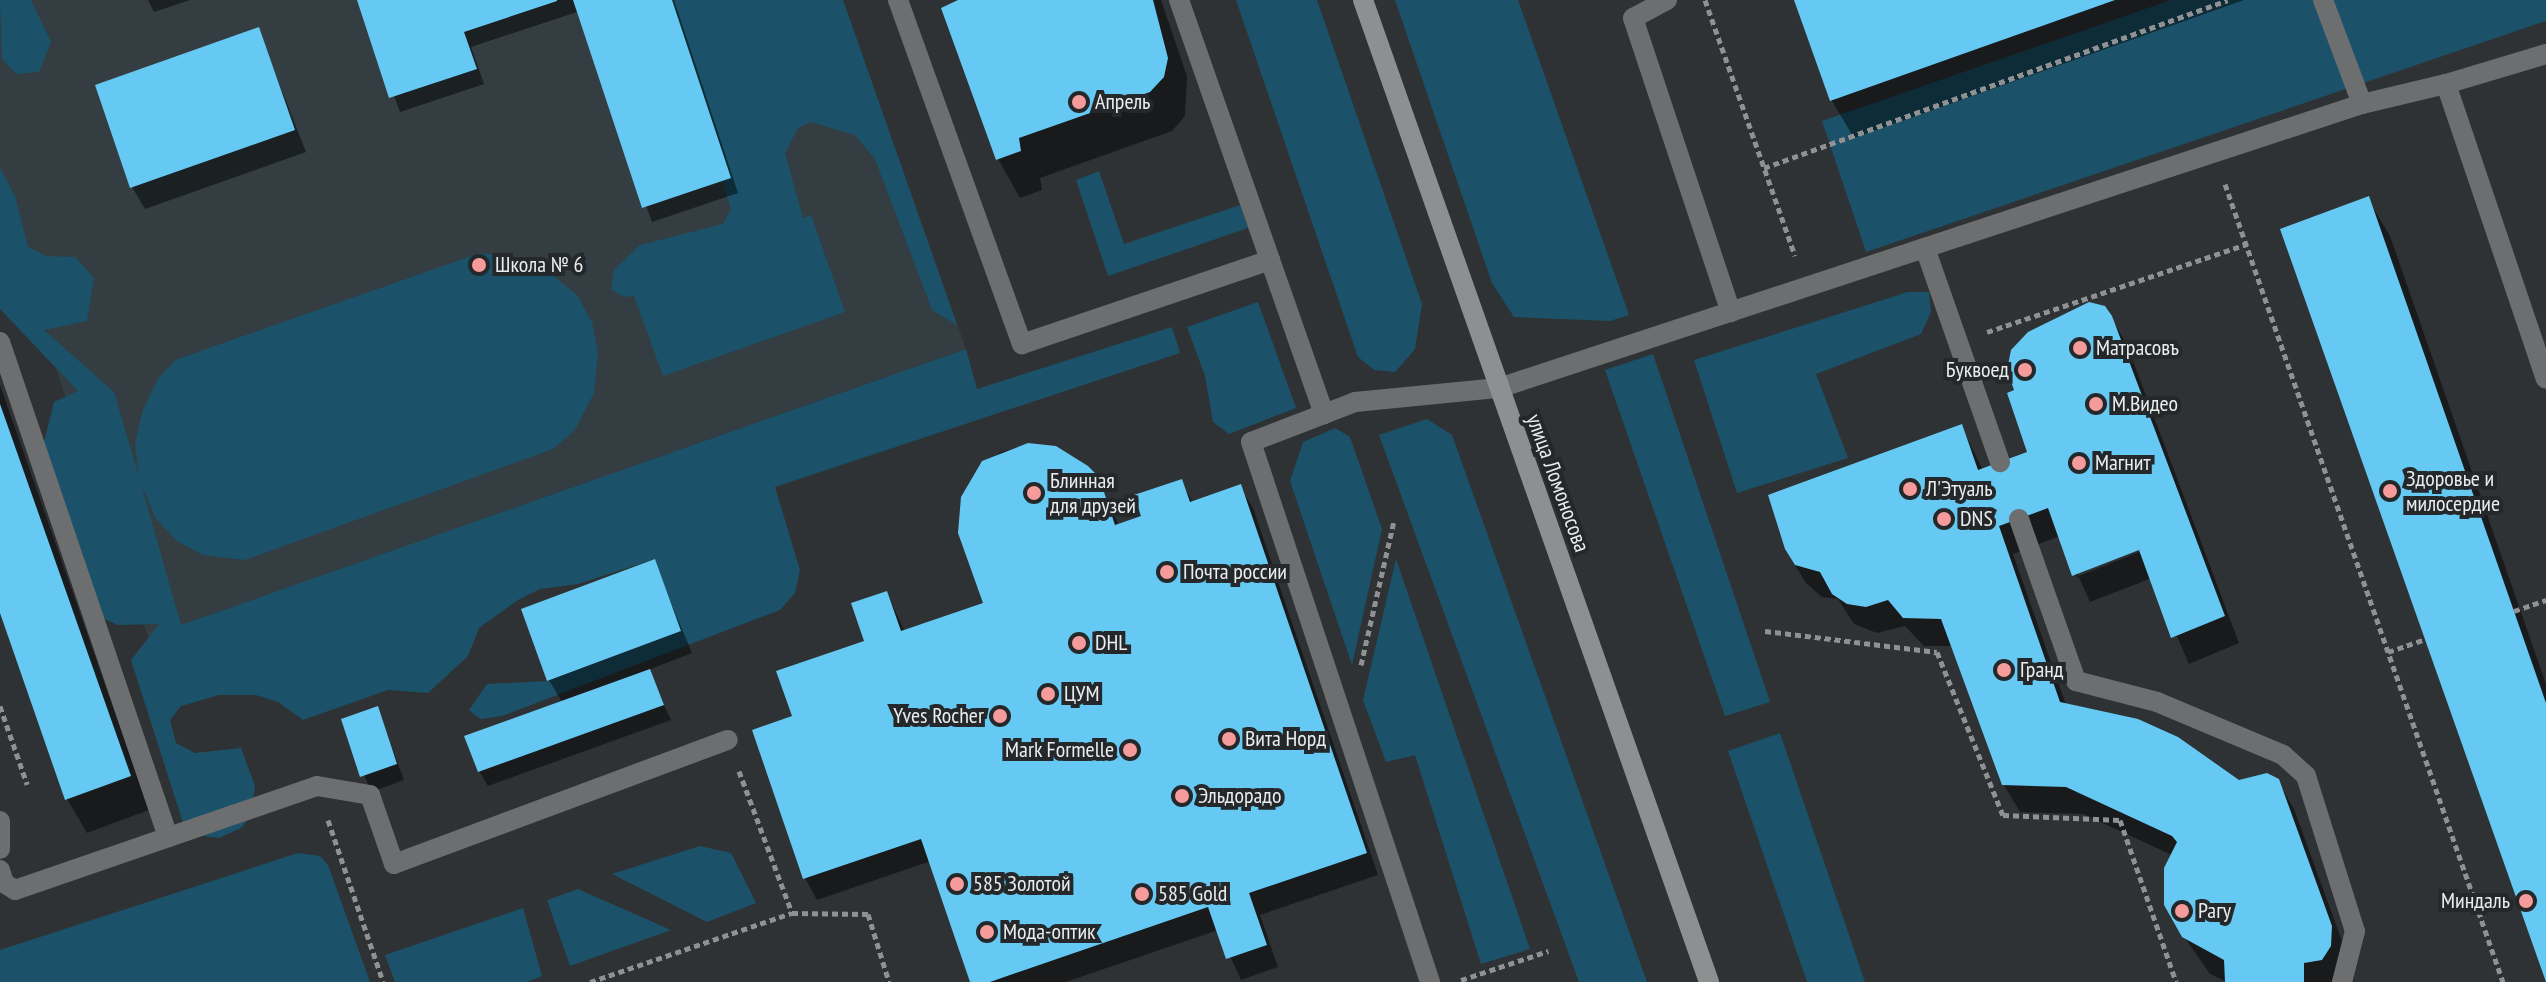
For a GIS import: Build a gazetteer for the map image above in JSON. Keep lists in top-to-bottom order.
{
  "streets": {
    "main road": ["улица Ломоносова"]
  },
  "places": [
    "Апрель",
    "Школа № 6",
    "Матрасовъ",
    "Буквоед",
    "М.Видео",
    "Магнит",
    "Л'Этуаль",
    "Здоровье и милосердие",
    "Блинная для друзей",
    "DNS",
    "Почта россии",
    "DHL",
    "Гранд",
    "ЦУМ",
    "Yves Rocher",
    "Вита Норд",
    "Mark Formelle",
    "Эльдорадо",
    "585 Золотой",
    "585 Gold",
    "Миндаль",
    "Рагу",
    "Мода-оптик"
  ]
}
